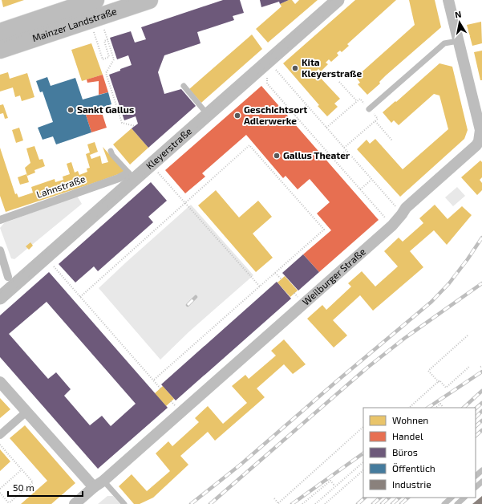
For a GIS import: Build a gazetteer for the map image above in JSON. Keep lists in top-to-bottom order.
{
  "streets": {
    "main road": ["Mainzer Landstraße"],
    "street": ["Kleyerstraße", "Lahnstraße", "Weilburger Straße"]
  },
  "crossings": [
    ["Kleyerstraße", "Lahnstraße"]
  ],
  "places": [
    "Kita Kleyerstraße",
    "Sankt Gallus",
    "Geschichtsort Adlerwerke",
    "Gallus Theater"
  ],
  "legend": [
    "Wohnen",
    "Handel",
    "Büros",
    "Öffentlich",
    "Industrie"
  ],
  "scale_bar": "50 m",
  "north": "top"
}
